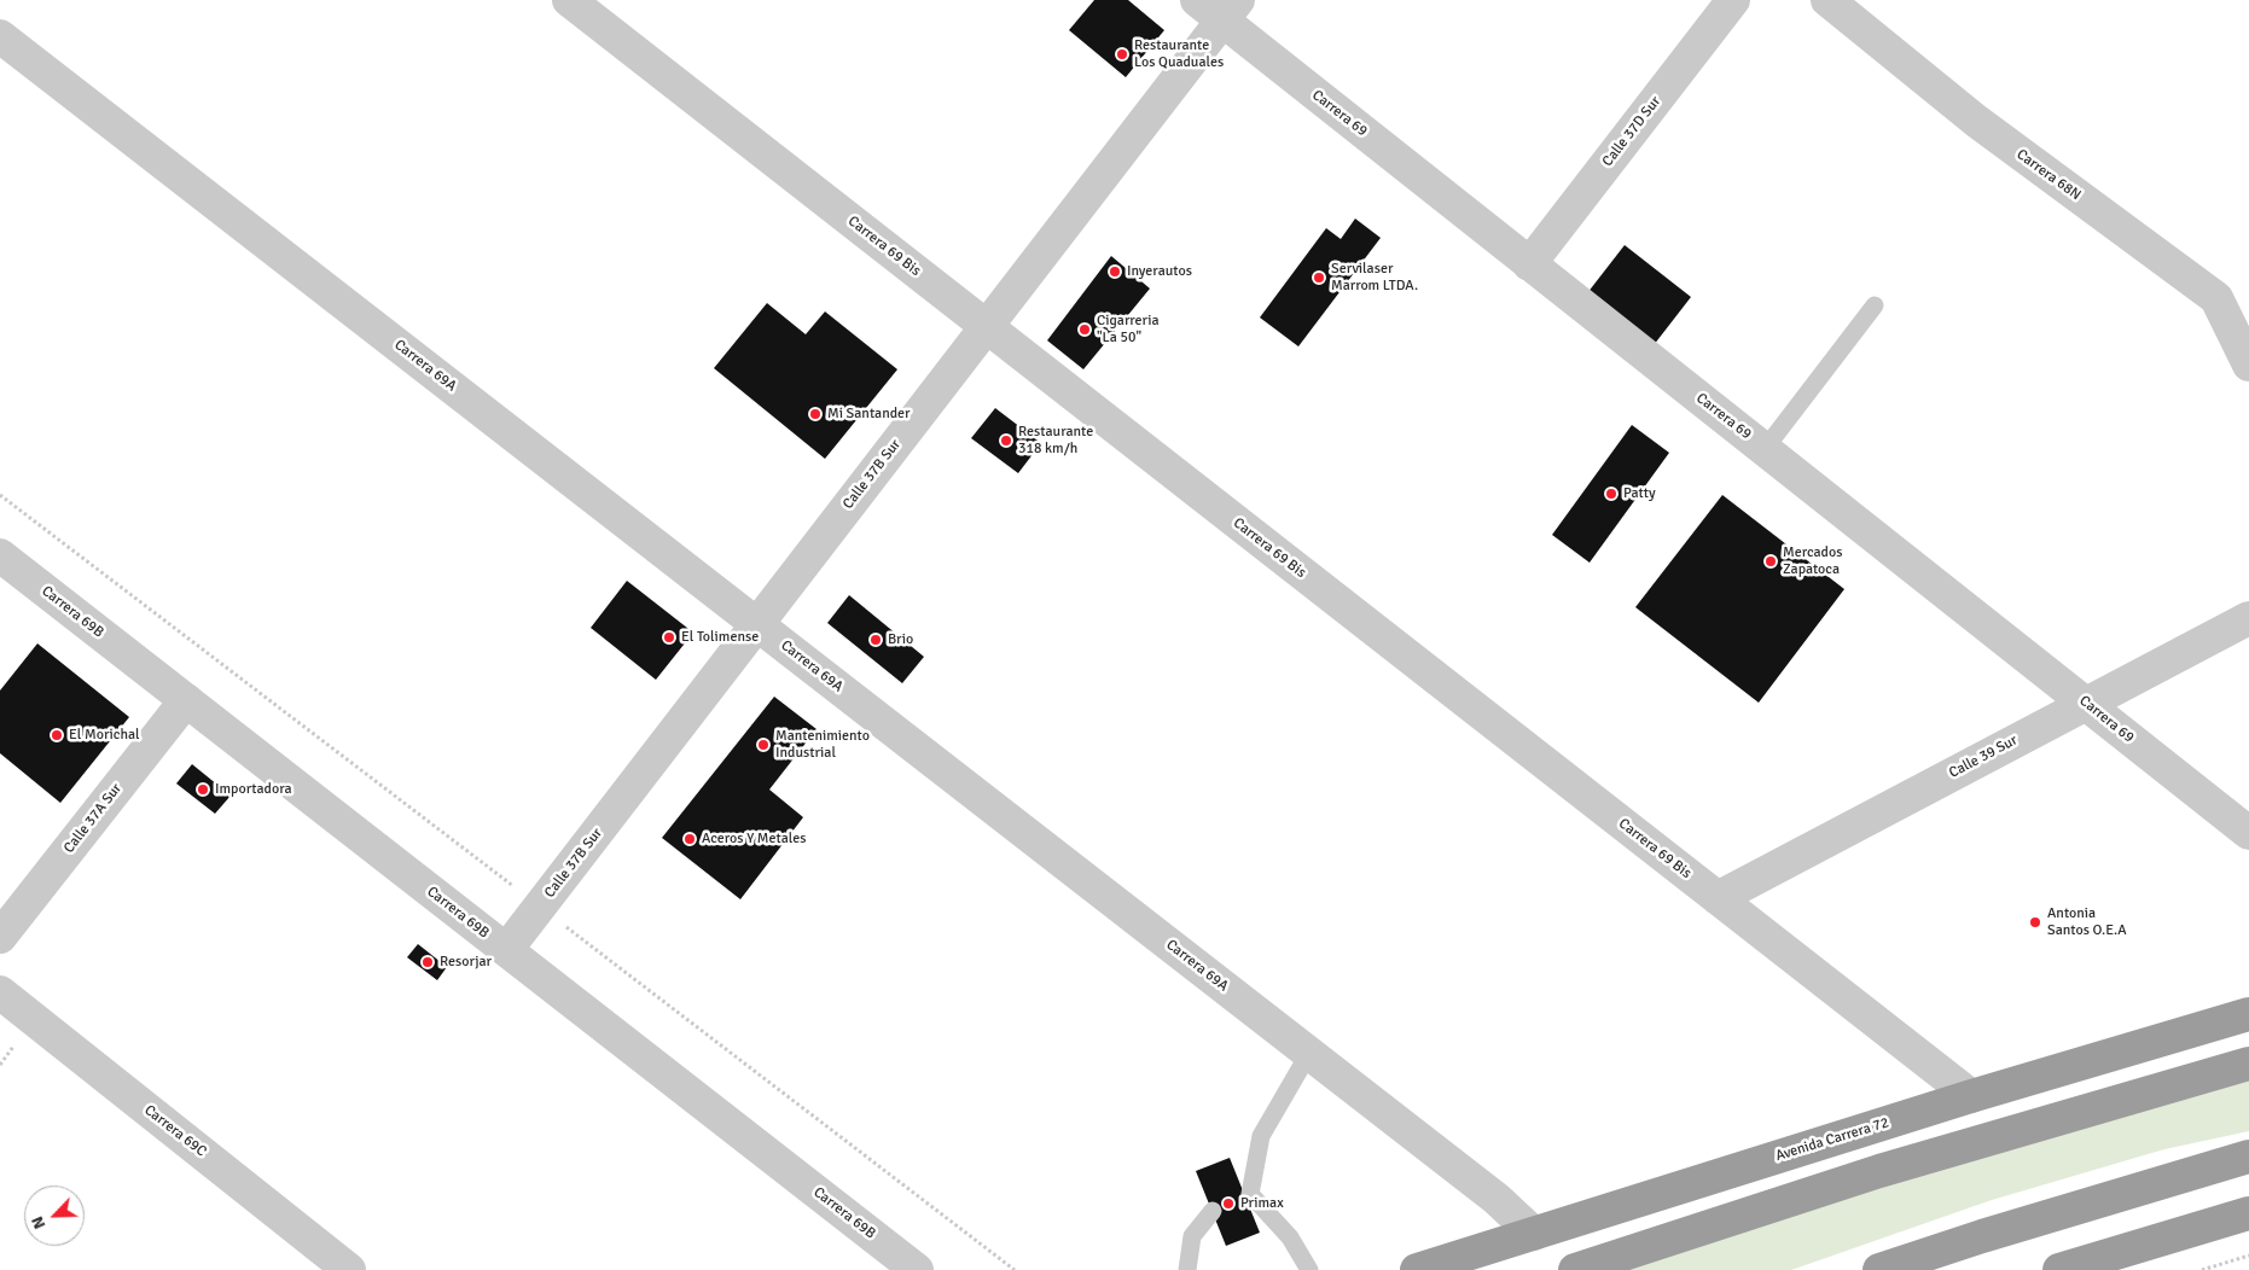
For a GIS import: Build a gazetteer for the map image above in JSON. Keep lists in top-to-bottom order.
{
  "streets": {
    "highway": ["Avenida Carrera 72"],
    "street": [
      "Carrera 69",
      "Calle 37D Sur",
      "Carrera 68N",
      "Carrera 69 Bis",
      "Carrera 69A",
      "Calle 37B Sur",
      "Carrera 69B",
      "Calle 39 Sur",
      "Calle 37A Sur",
      "Carrera 69C"
    ]
  },
  "crossings": [
    ["Carrera 69", "Calle 37D Sur"],
    ["Carrera 69", "Calle 37B Sur"],
    ["Carrera 69", "Calle 39 Sur"],
    ["Carrera 69 Bis", "Calle 37B Sur"],
    ["Carrera 69 Bis", "Calle 39 Sur"],
    ["Carrera 69 Bis", "Avenida Carrera 72"],
    ["Carrera 69A", "Calle 37B Sur"],
    ["Carrera 69A", "Avenida Carrera 72"],
    ["Calle 37B Sur", "Carrera 69B"],
    ["Carrera 69B", "Calle 37A Sur"]
  ],
  "places": [
    "Restaurante Los Quaduales",
    "Inyerautos",
    "Servilaser Marrom LTDA.",
    "Cigarreria \"La 50\"",
    "Mi Santander",
    "Restaurante 318 km/h",
    "Patty",
    "Mercados Zapatoca",
    "El Tolimense",
    "Brio",
    "El Morichal",
    "Mantenimiento Industrial",
    "Importadora",
    "Aceros Y Metales",
    "Antonia Santos O.E.A",
    "Resorjar",
    "Primax"
  ],
  "north": "bottom left"
}
